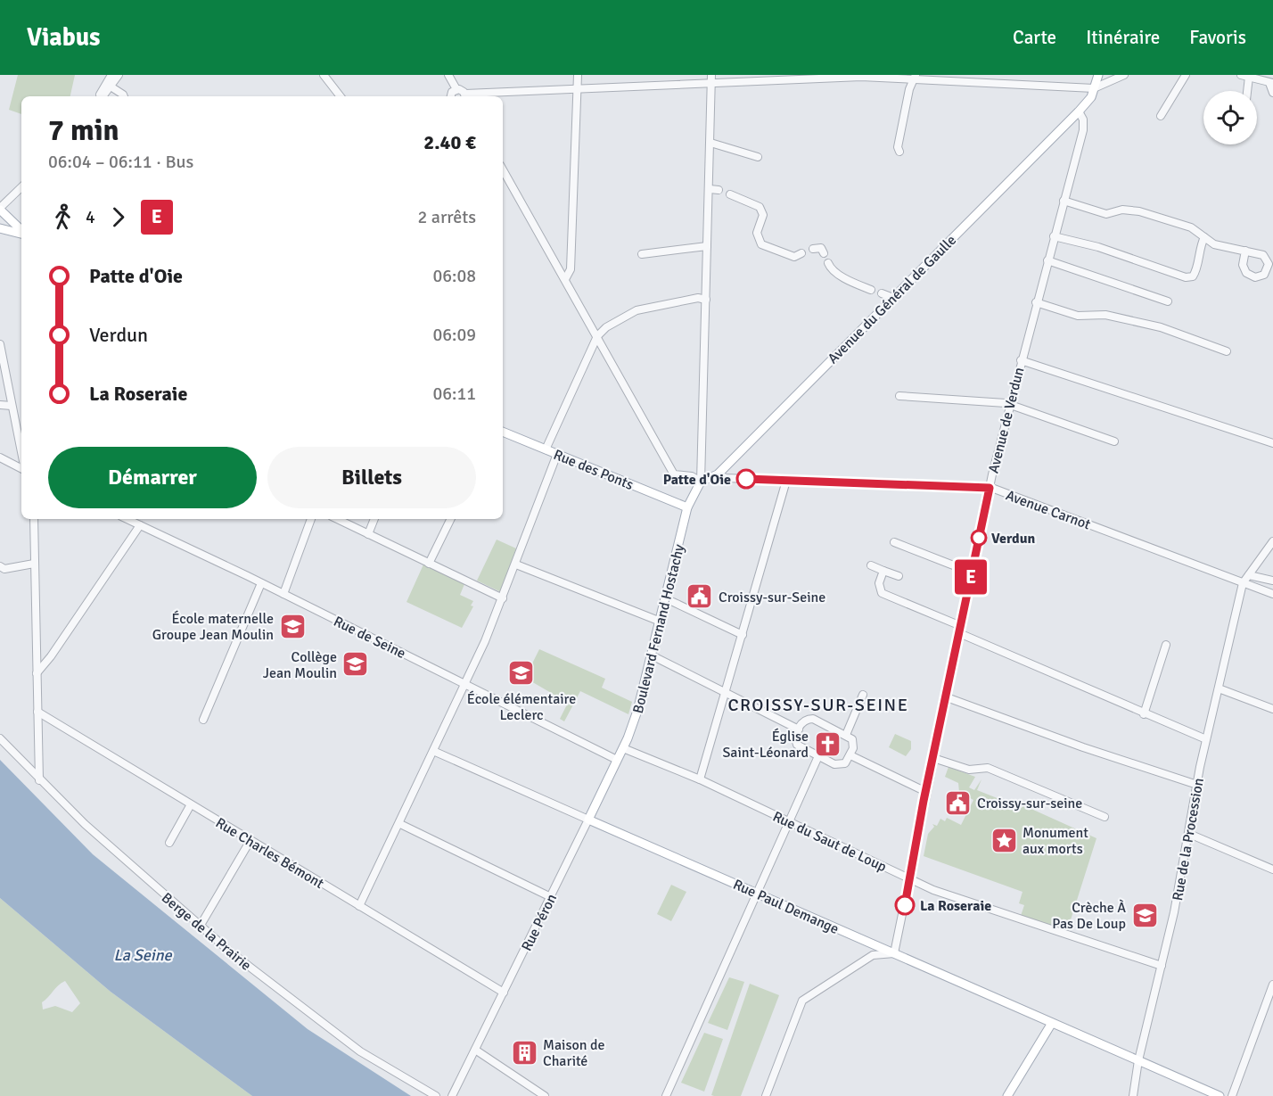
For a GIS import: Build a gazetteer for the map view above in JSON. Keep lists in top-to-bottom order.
{
  "streets": {
    "main road": [
      "Avenue du Général de Gaulle",
      "Rue des Ponts",
      "Boulevard Fernand Hostachy",
      "Rue Paul Demange",
      "Rue Péron"
    ],
    "street": [
      "Avenue de Verdun",
      "Avenue Carnot",
      "Rue de Seine",
      "Rue de la Procession",
      "Rue du Saut de Loup",
      "Rue Charles Bémont",
      "Berge de la Prairie"
    ]
  },
  "crossings": [
    ["Avenue du Général de Gaulle", "Avenue de Verdun"],
    ["Avenue du Général de Gaulle", "Avenue Carnot"],
    ["Avenue du Général de Gaulle", "Boulevard Fernand Hostachy"],
    ["Avenue de Verdun", "Avenue Carnot"],
    ["Avenue de Verdun", "Rue du Saut de Loup"],
    ["Avenue de Verdun", "Rue Paul Demange"],
    ["Rue des Ponts", "Boulevard Fernand Hostachy"],
    ["Avenue Carnot", "Rue de la Procession"],
    ["Boulevard Fernand Hostachy", "Rue du Saut de Loup"],
    ["Boulevard Fernand Hostachy", "Rue Péron"],
    ["Rue de Seine", "Rue Péron"],
    ["Rue de la Procession", "Rue du Saut de Loup"],
    ["Rue de la Procession", "Rue Paul Demange"],
    ["Rue du Saut de Loup", "Rue Péron"],
    ["Rue Charles Bémont", "Rue Péron"],
    ["Rue Paul Demange", "Rue Péron"]
  ],
  "districts": ["CROISSY-SUR-SEINE"],
  "water": ["La Seine"],
  "places": {
    "other": ["Patte d'Oie", "Verdun", "La Roseraie"],
    "public building": ["Croissy-sur-Seine", "Croissy-sur-seine"],
    "school or university": [
      "École maternelle Groupe Jean Moulin",
      "Collège Jean Moulin",
      "École élémentaire Leclerc",
      "Crèche À Pas De Loup"
    ],
    "church": ["Église Saint-Léonard"],
    "place": ["Monument aux morts"],
    "building": ["Maison de Charité"]
  },
  "lines": ["bus line E"],
  "page": {
    "header": "Viabus",
    "nav": ["Carte", "Itinéraire", "Favoris"],
    "on_map": "E",
    "heading": ["7 min", "06:04 – 06:11 · Bus", "2.40 €"],
    "legs": ["4", "E", "2 arrêts"],
    "list": [
      {
        "name": "Patte d'Oie",
        "value": "06:08"
      },
      {
        "name": "Verdun",
        "value": "06:09"
      },
      {
        "name": "La Roseraie",
        "value": "06:11"
      }
    ],
    "buttons": ["Démarrer", "Billets"]
  }
}
